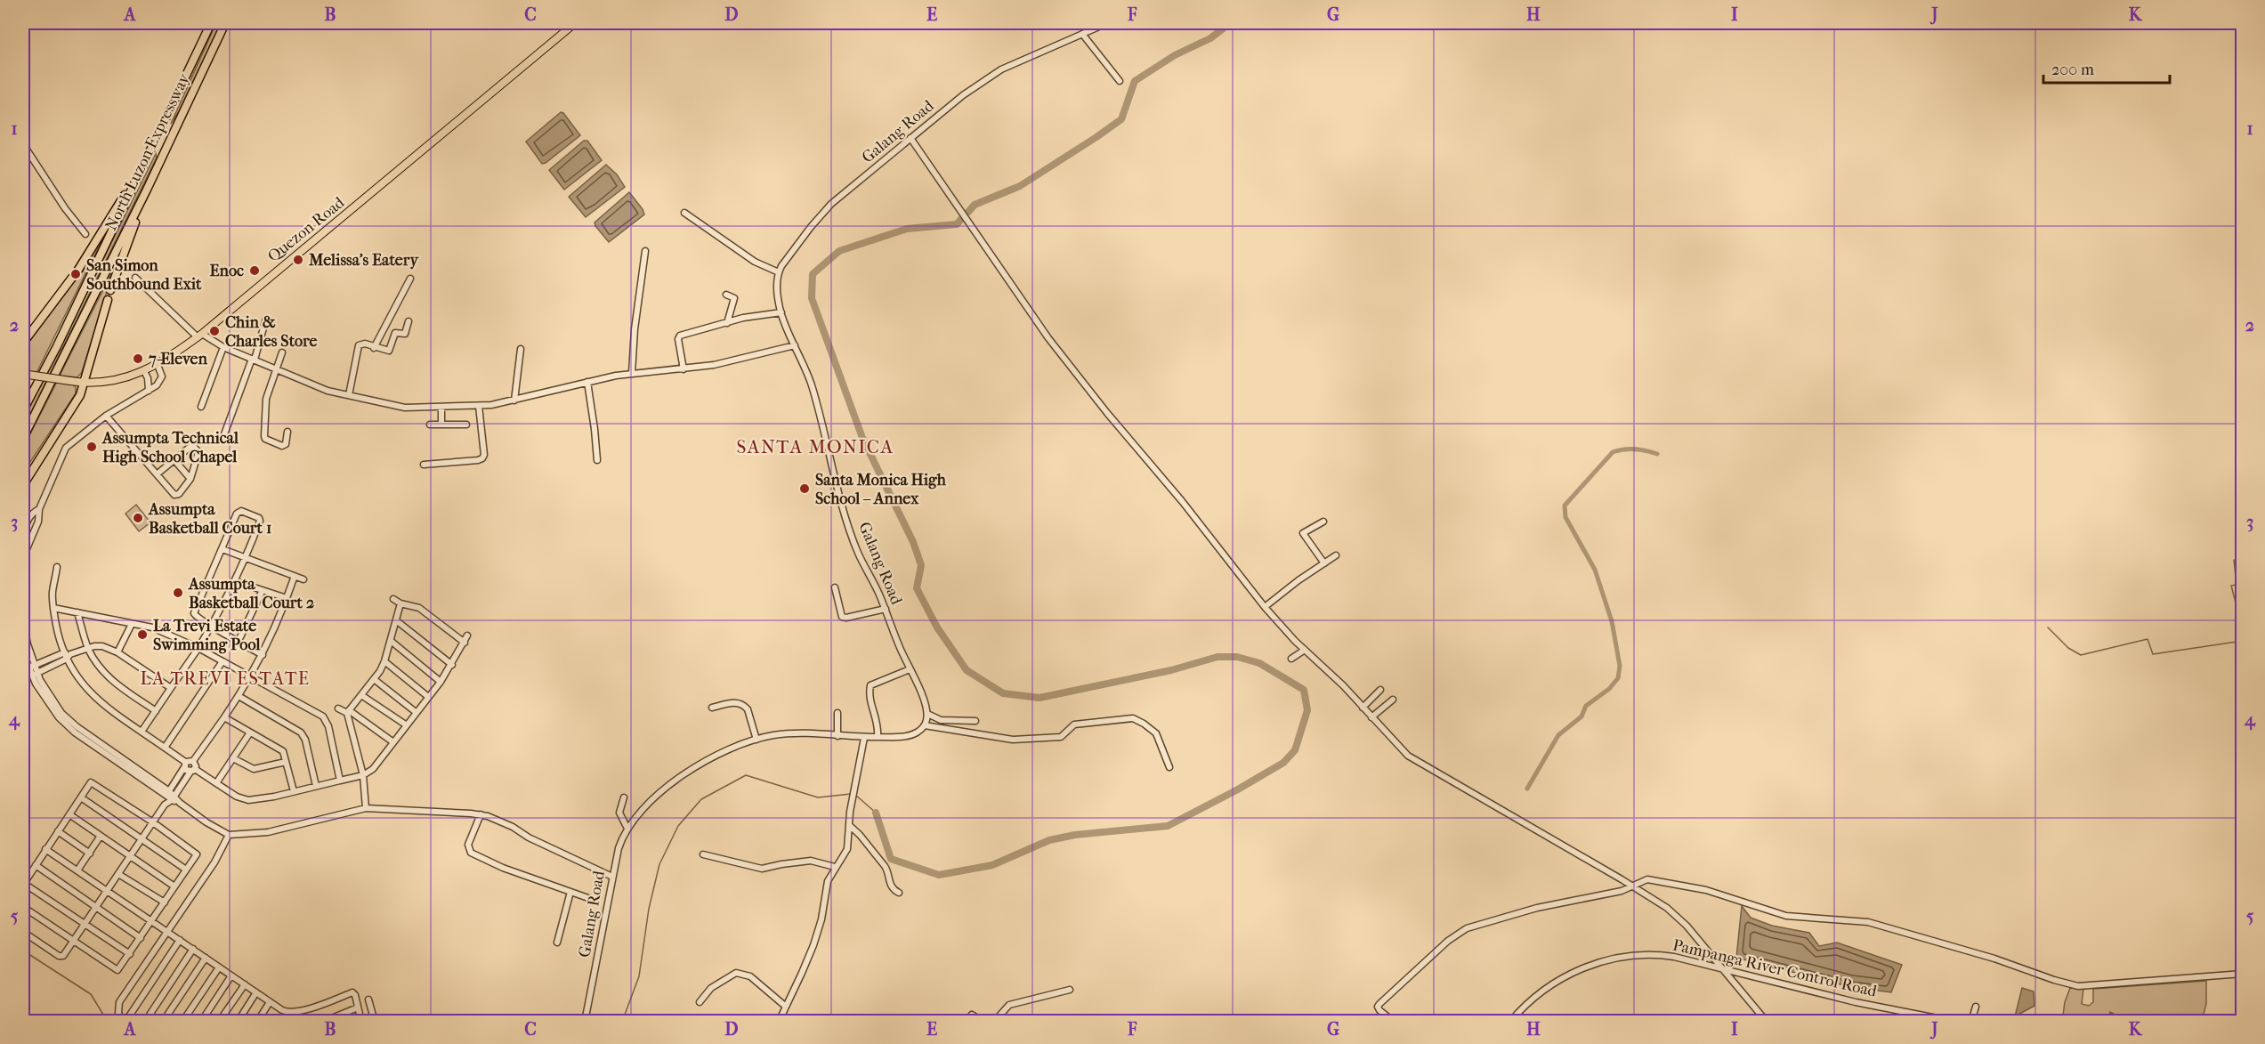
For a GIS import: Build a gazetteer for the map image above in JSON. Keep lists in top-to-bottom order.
{
  "streets": {
    "highway": ["North Luzon Expressway"],
    "main road": ["Quezon Road"],
    "street": ["Galang Road", "Pampanga River Control Road"]
  },
  "districts": ["SANTA MONICA", "LA TREVI ESTATE"],
  "places": [
    "Melissa's Eatery",
    "Enoc",
    "San Simon Southbound Exit",
    "Chin & Charles Store",
    "7-Eleven",
    "Assumpta Technical High School Chapel",
    "Santa Monica High School – Annex",
    "Assumpta Basketball Court 1",
    "Assumpta Basketball Court 2",
    "La Trevi Estate Swimming Pool"
  ],
  "scale_bar": "200 m",
  "grid": {
    "columns": [
      "A",
      "B",
      "C",
      "D",
      "E",
      "F",
      "G",
      "H",
      "I",
      "J",
      "K"
    ],
    "rows": [
      "1",
      "2",
      "3",
      "4",
      "5"
    ]
  }
}
